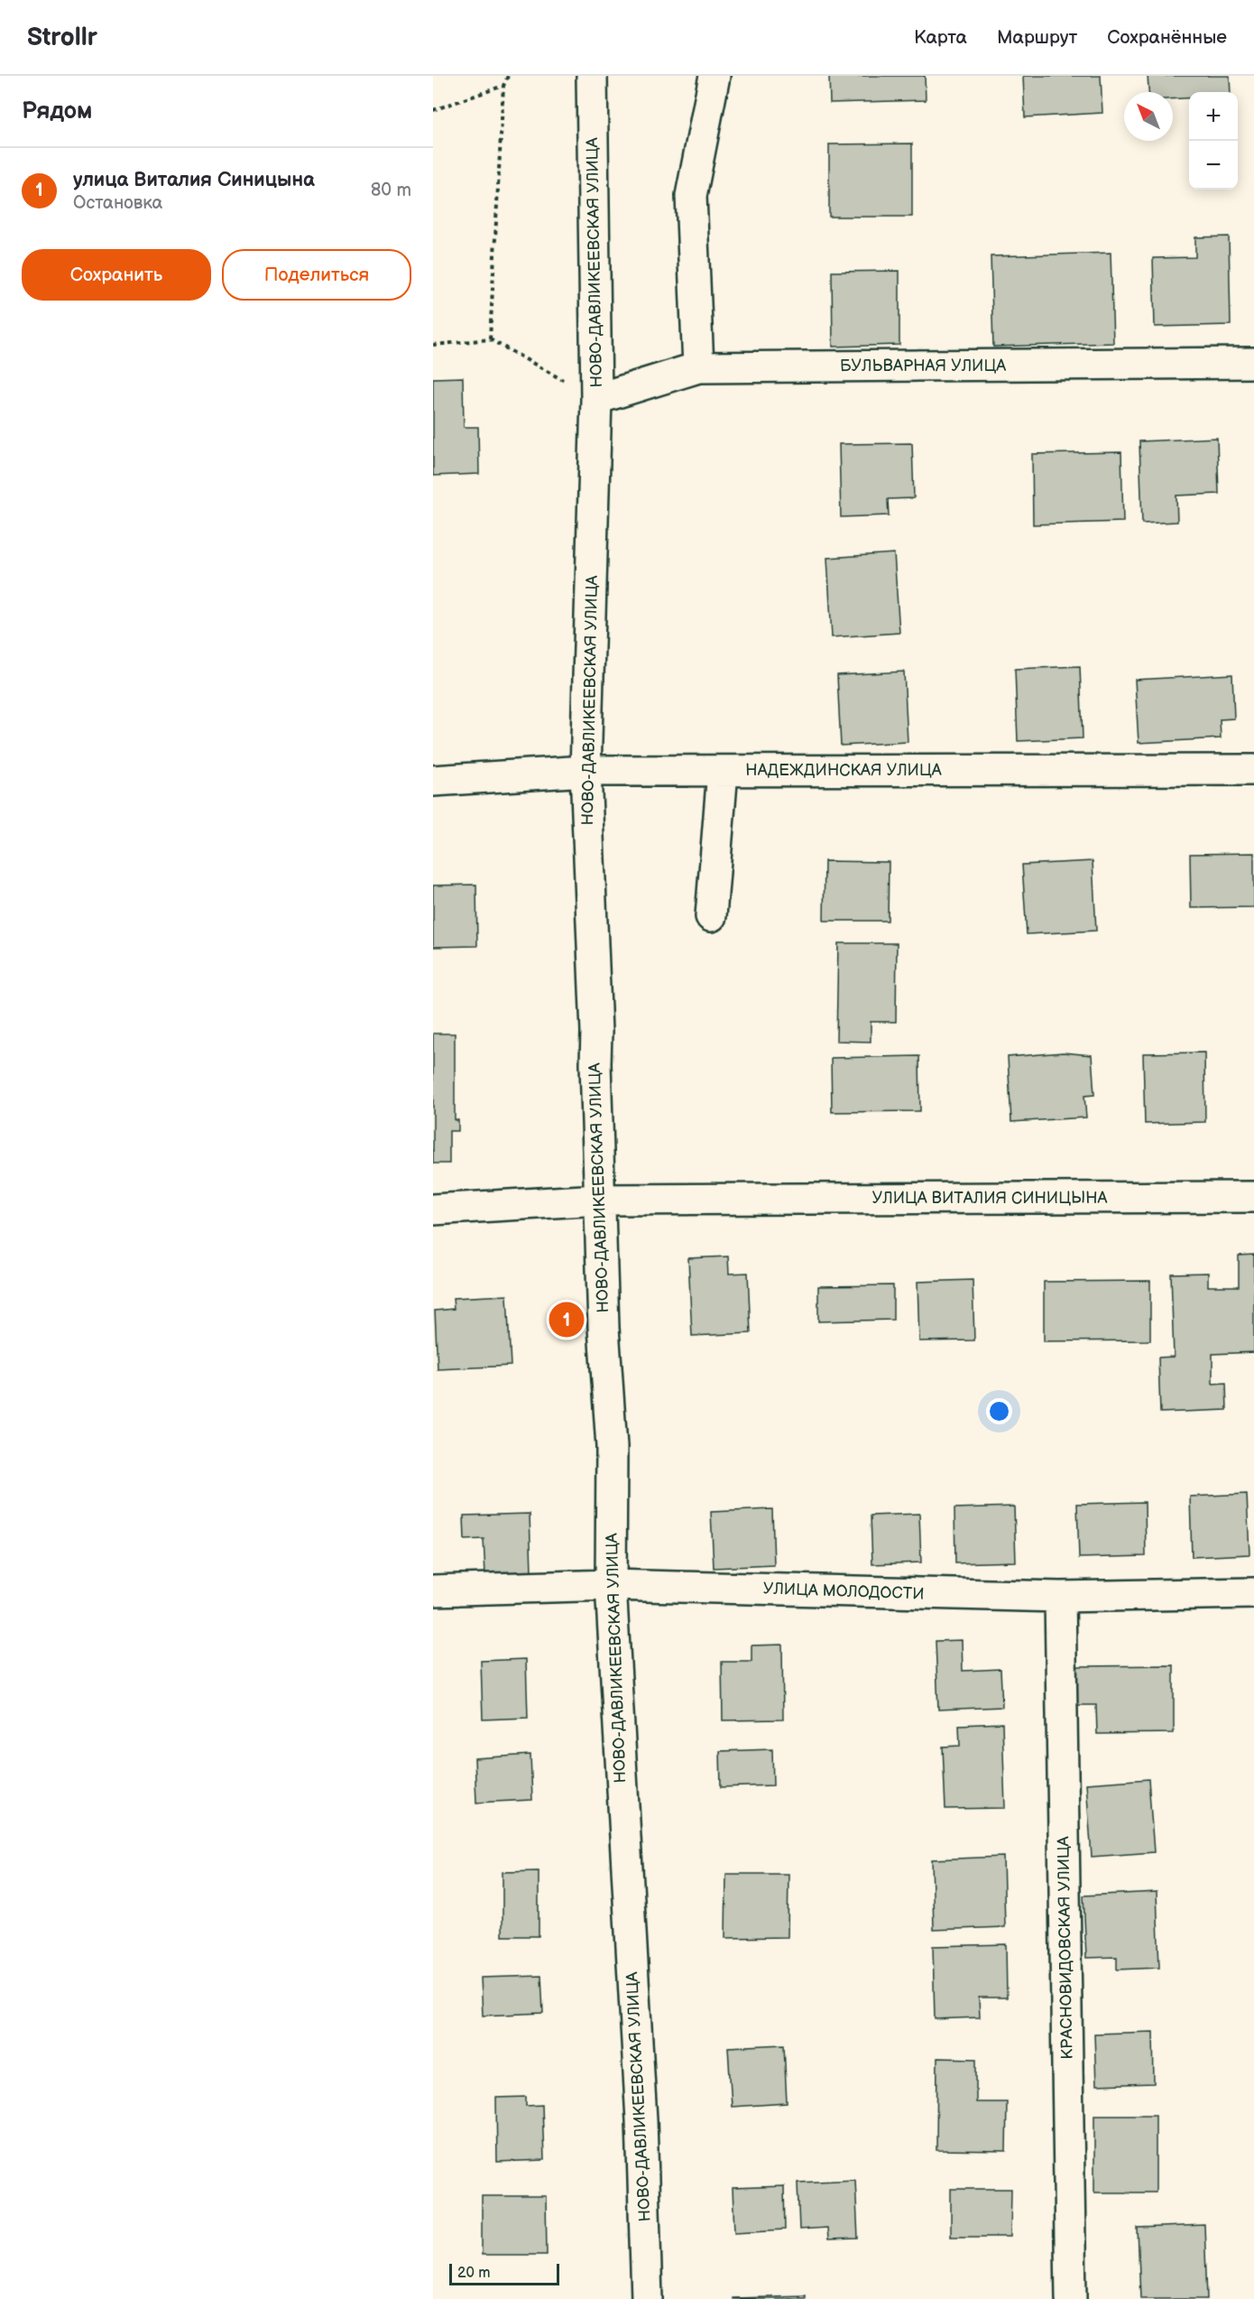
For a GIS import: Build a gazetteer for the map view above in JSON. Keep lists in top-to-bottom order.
{
  "streets": {
    "street": [
      "НОВО-ДАВЛИКЕЕВСКАЯ УЛИЦА",
      "БУЛЬВАРНАЯ УЛИЦА",
      "НАДЕЖДИНСКАЯ УЛИЦА",
      "УЛИЦА ВИТАЛИЯ СИНИЦЫНА",
      "УЛИЦА МОЛОДОСТИ",
      "КРАСНОВИДОВСКАЯ УЛИЦА"
    ]
  },
  "crossings": [
    ["НОВО-ДАВЛИКЕЕВСКАЯ УЛИЦА", "БУЛЬВАРНАЯ УЛИЦА"],
    ["НОВО-ДАВЛИКЕЕВСКАЯ УЛИЦА", "НАДЕЖДИНСКАЯ УЛИЦА"],
    ["НОВО-ДАВЛИКЕЕВСКАЯ УЛИЦА", "УЛИЦА ВИТАЛИЯ СИНИЦЫНА"],
    ["НОВО-ДАВЛИКЕЕВСКАЯ УЛИЦА", "УЛИЦА МОЛОДОСТИ"],
    ["УЛИЦА МОЛОДОСТИ", "КРАСНОВИДОВСКАЯ УЛИЦА"]
  ],
  "scale_bar": "20 m",
  "north": "top left",
  "page": {
    "header": "Strollr",
    "nav": ["Карта", "Маршрут", "Сохранённые"],
    "heading": "Рядом",
    "map_buttons": ["+", "−"],
    "list": [
      {
        "mark": "1",
        "name": "улица Виталия Синицына",
        "note": "Остановка",
        "value": "80 m"
      }
    ],
    "buttons": ["Сохранить", "Поделиться"],
    "pins": "1",
    "scale": "20 m"
  }
}
